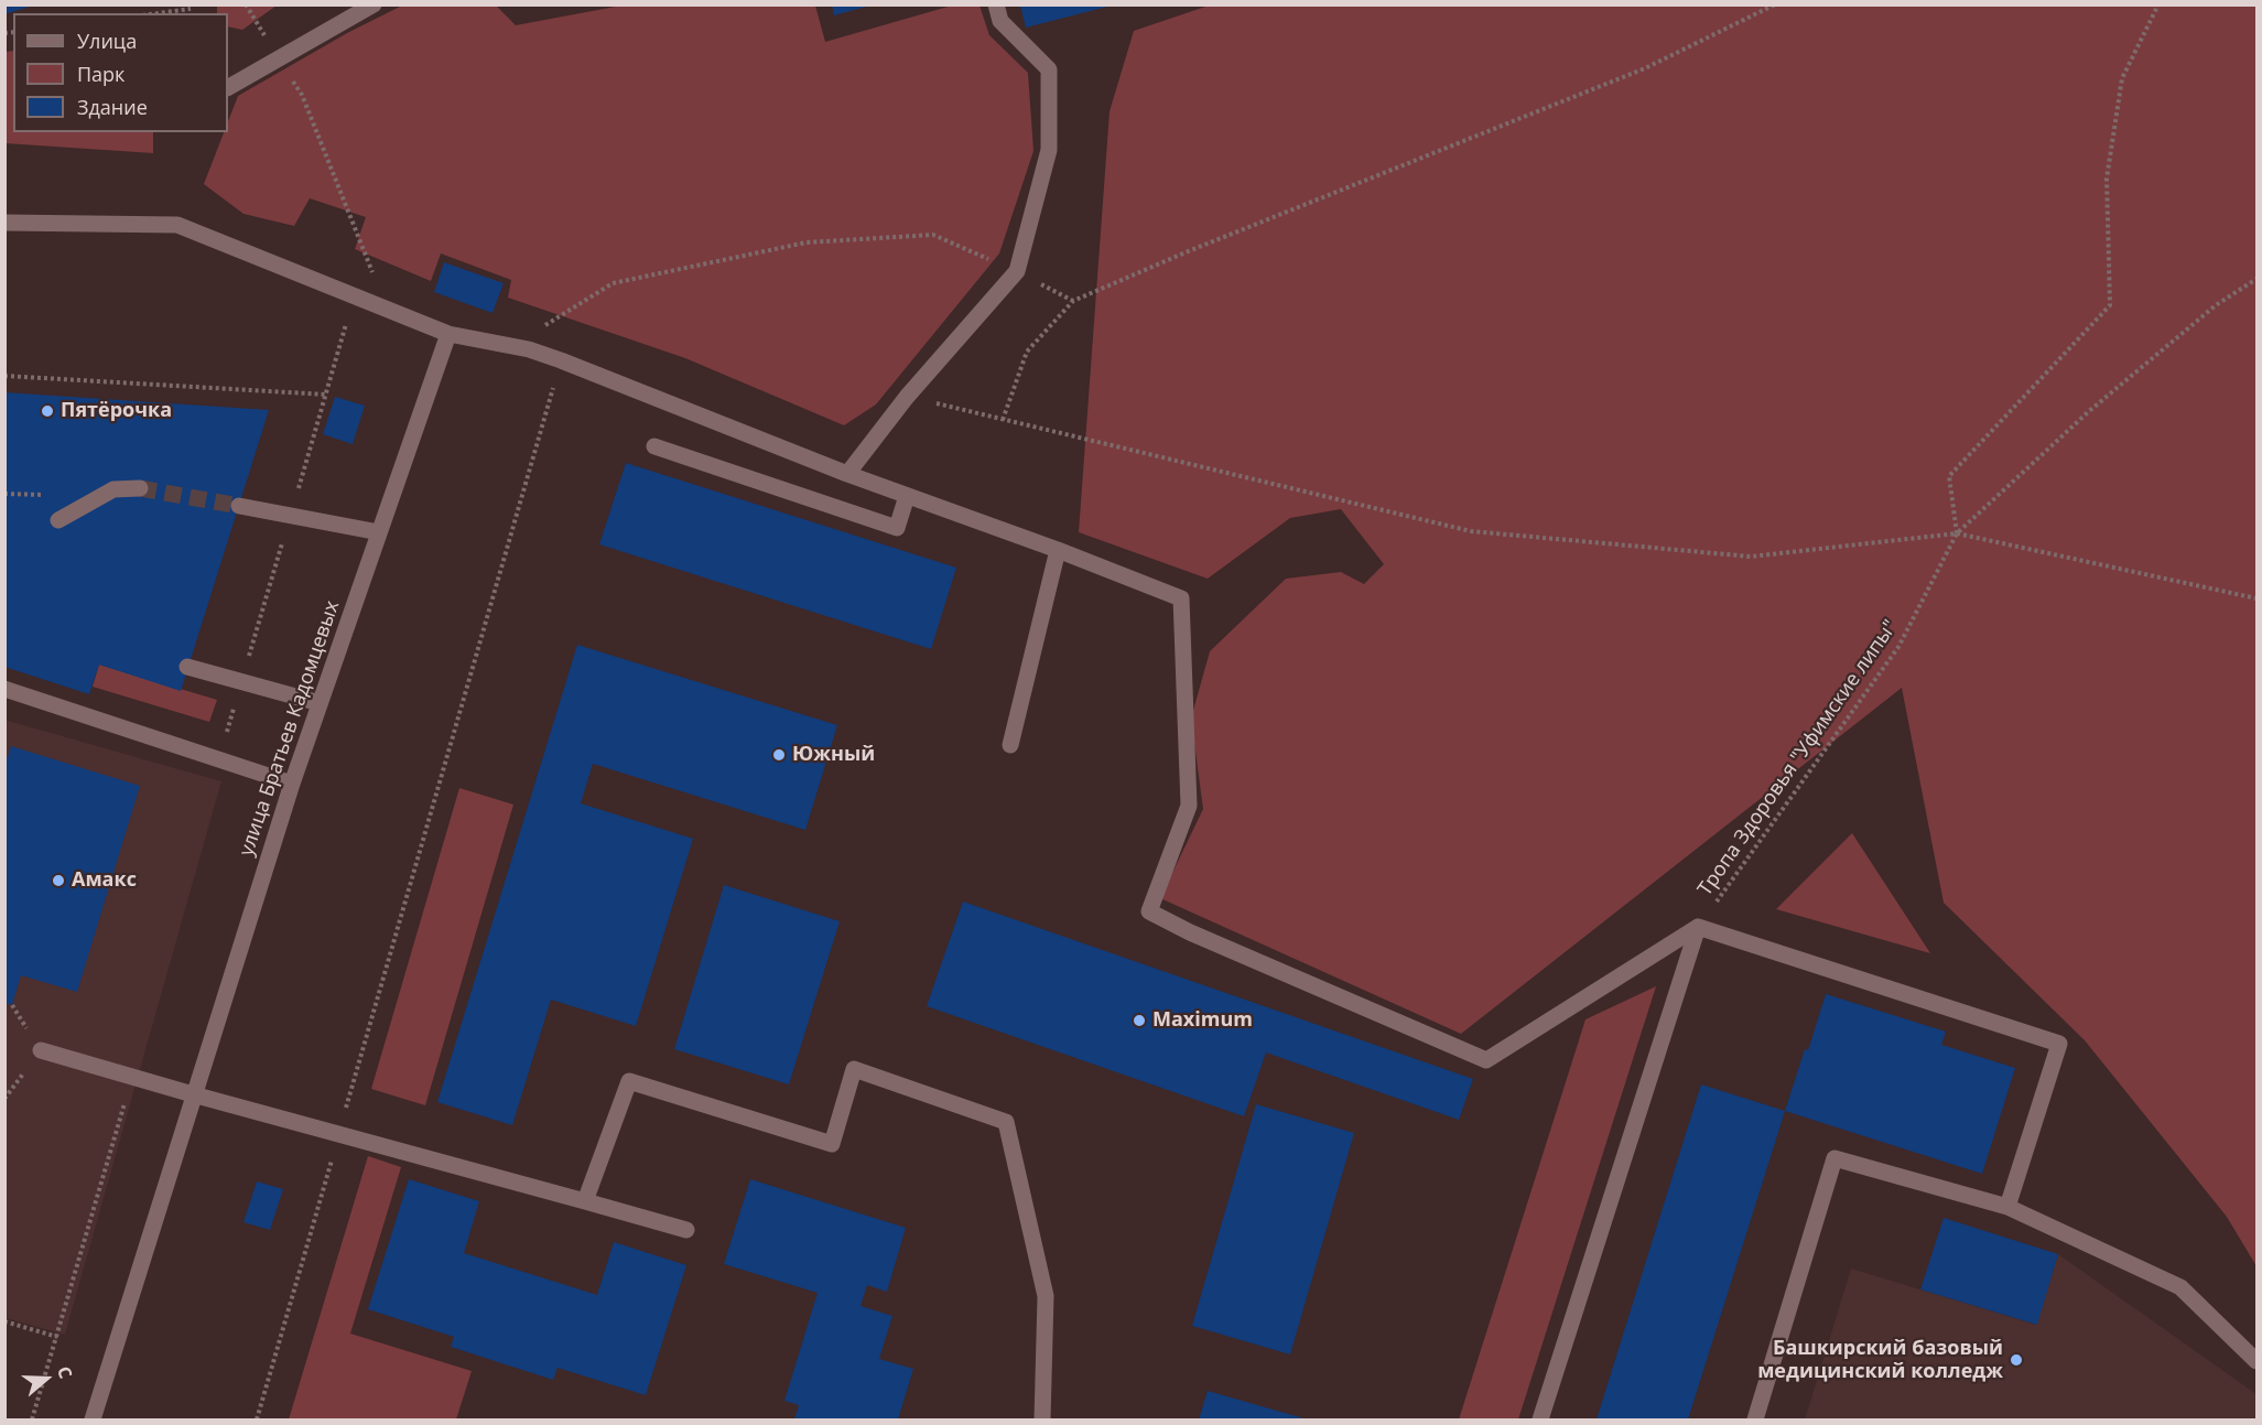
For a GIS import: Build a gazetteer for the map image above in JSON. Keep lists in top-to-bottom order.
{
  "streets": {
    "street": ["улица Братьев Кадомцевых"],
    "path": ["Тропа Здоровья \"Уфимские липы\""]
  },
  "places": [
    "Пятёрочка",
    "Южный",
    "Амакс",
    "Maximum",
    "Башкирский базовый медицинский колледж"
  ],
  "legend": ["Улица", "Парк", "Здание"],
  "north": "right"
}
